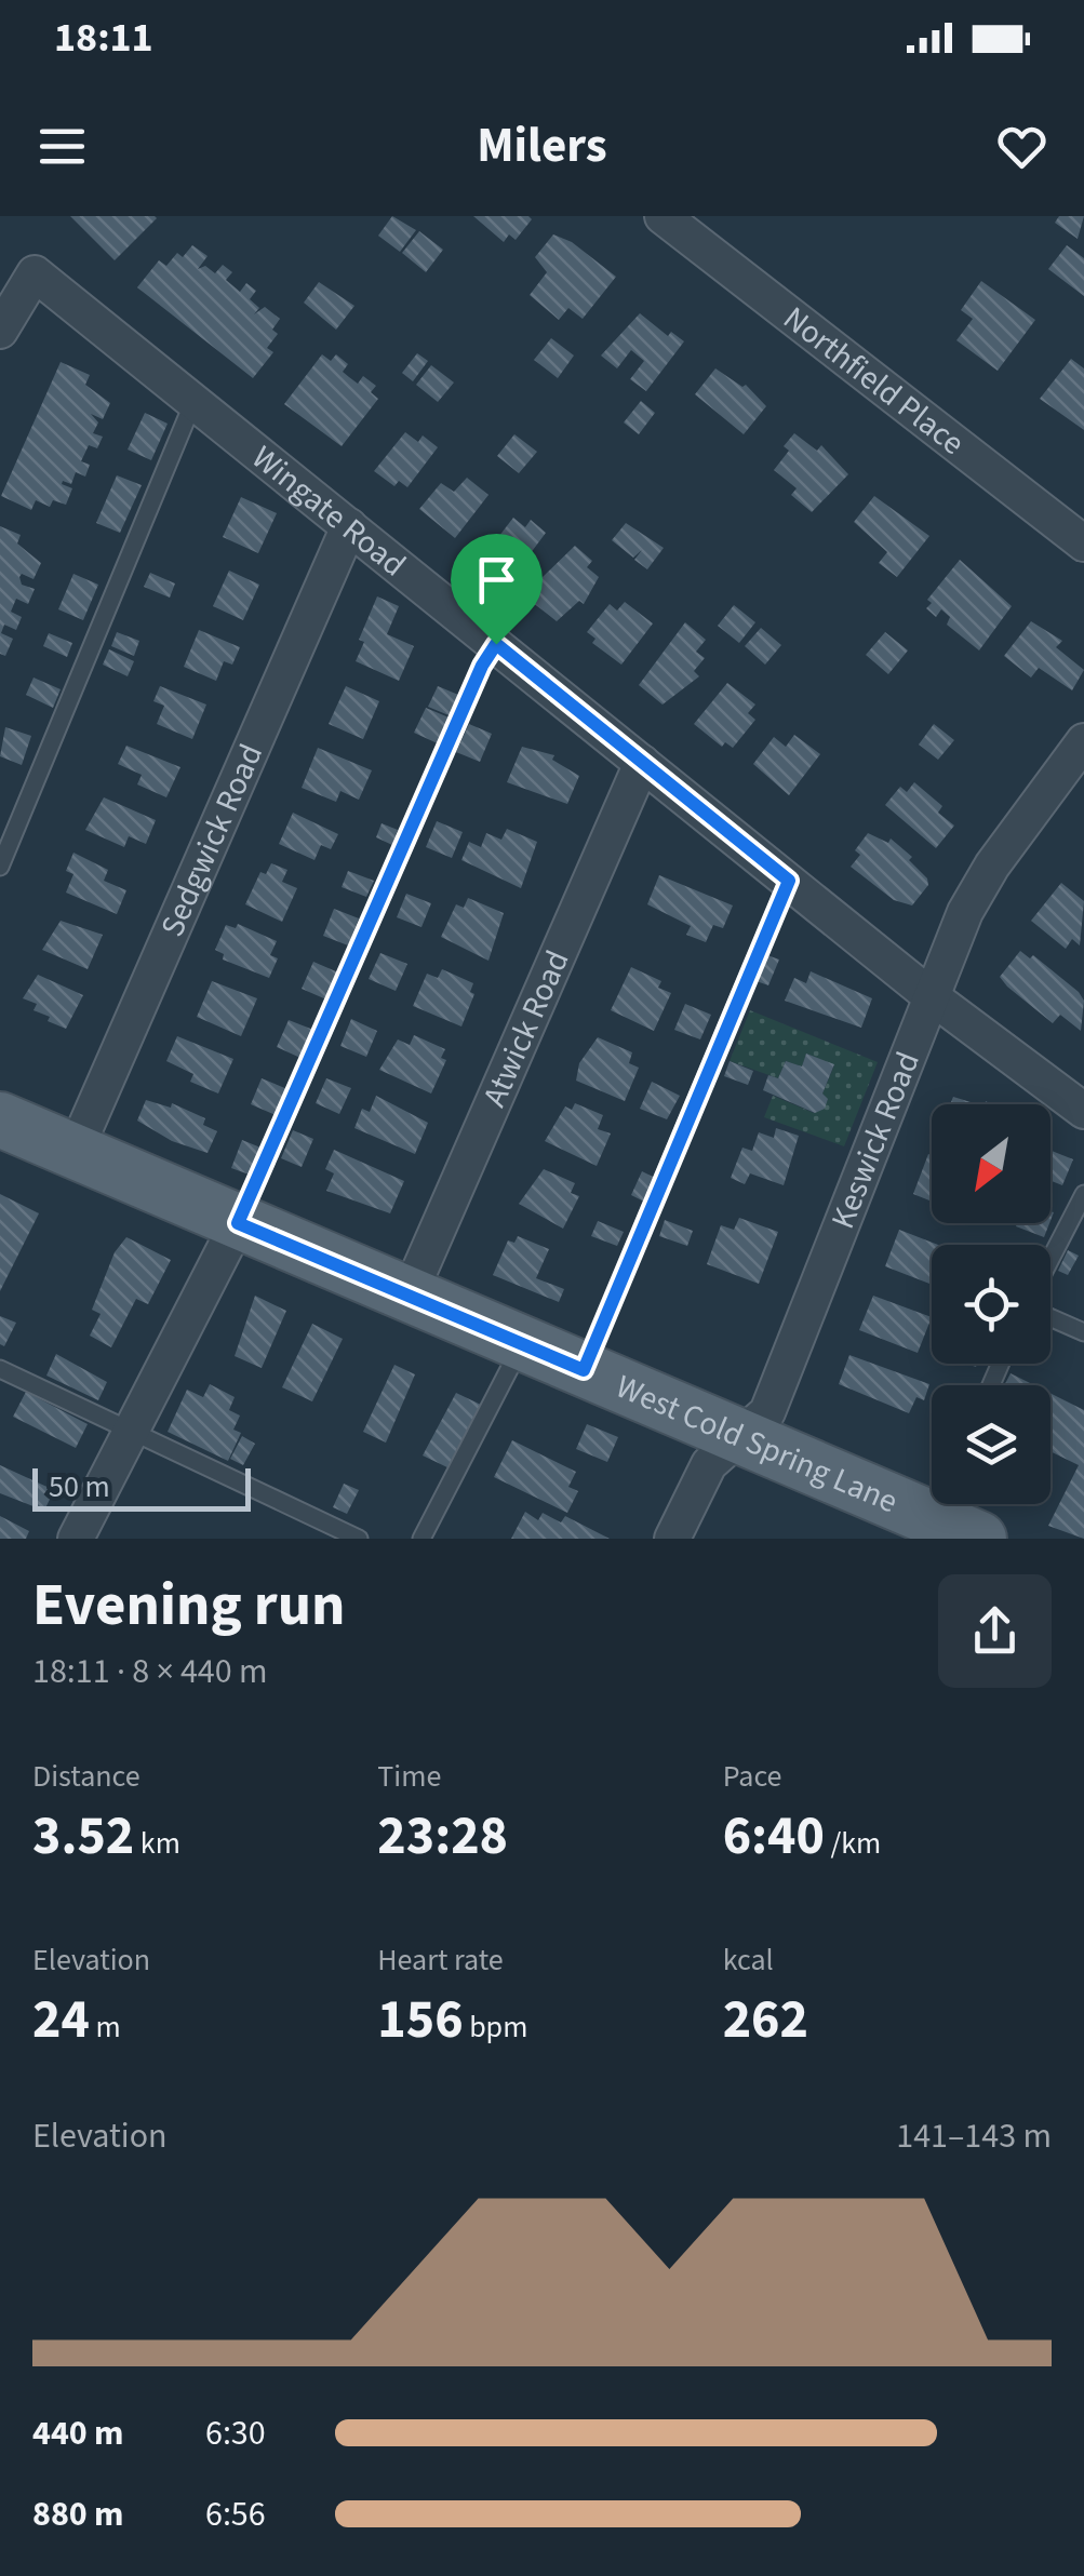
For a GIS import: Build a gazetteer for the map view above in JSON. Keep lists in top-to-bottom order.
{
  "streets": {
    "main road": ["West Cold Spring Lane"],
    "street": [
      "Northfield Place",
      "Wingate Road",
      "Sedgwick Road",
      "Atwick Road",
      "Keswick Road"
    ]
  },
  "crossings": [
    ["Wingate Road", "Sedgwick Road"],
    ["Wingate Road", "Atwick Road"],
    ["Wingate Road", "Keswick Road"],
    ["Sedgwick Road", "West Cold Spring Lane"],
    ["Atwick Road", "West Cold Spring Lane"],
    ["Keswick Road", "West Cold Spring Lane"]
  ],
  "scale_bar": "50 m",
  "north": "bottom left",
  "page": {
    "status": "18:11",
    "header": "Milers",
    "scale": "50 m",
    "heading": ["Evening run", "18:11 · 8 × 440 m"],
    "stats": [
      ["Distance", "3.52 km"],
      ["Time", "23:28"],
      ["Pace", "6:40 /km"],
      ["Elevation", "24 m"],
      ["Heart rate", "156 bpm"],
      ["kcal", "262"]
    ],
    "chart": ["Elevation", "141–143 m"],
    "list": [
      {
        "name": "440 m",
        "note": "6:30"
      },
      {
        "name": "880 m",
        "note": "6:56"
      }
    ]
  }
}
